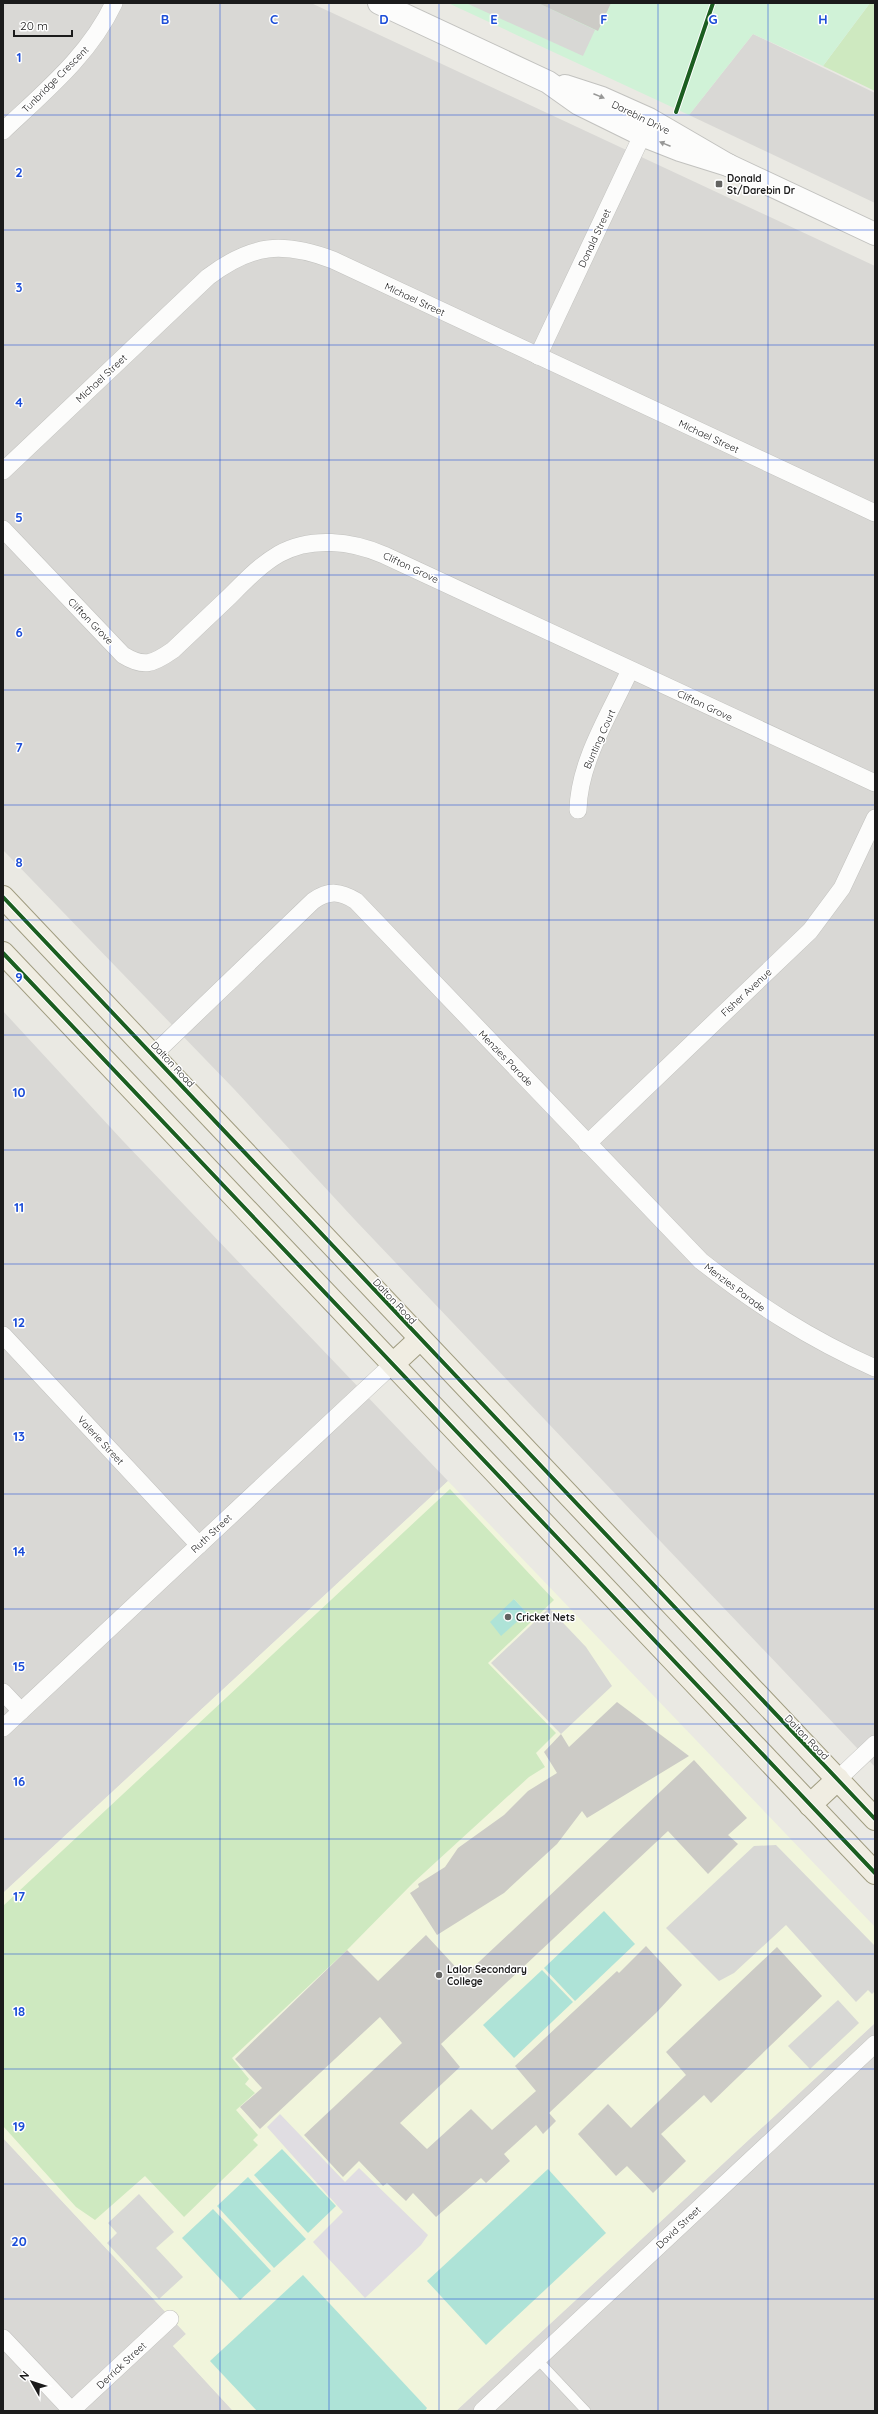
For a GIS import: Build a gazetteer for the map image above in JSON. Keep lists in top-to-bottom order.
{
  "streets": {
    "main road": ["Dalton Road", "Ruth Street"],
    "street": [
      "Tunbridge Crescent",
      "Darebin Drive",
      "Donald Street",
      "Michael Street",
      "Clifton Grove",
      "Bunting Court",
      "Fisher Avenue",
      "Menzies Parade",
      "Valerie Street",
      "David Street",
      "Derrick Street"
    ]
  },
  "crossings": [
    ["Darebin Drive", "Donald Street"],
    ["Donald Street", "Michael Street"],
    ["Clifton Grove", "Bunting Court"],
    ["Fisher Avenue", "Menzies Parade"],
    ["Menzies Parade", "Dalton Road"],
    ["Dalton Road", "Ruth Street"],
    ["Valerie Street", "Ruth Street"]
  ],
  "places": {
    "transit": ["Donald St/Darebin Dr"],
    "other": ["Cricket Nets", "Lalor Secondary College"]
  },
  "scale_bar": "20 m",
  "north": "top left",
  "grid": {
    "columns": [
      "B",
      "C",
      "D",
      "E",
      "F",
      "G",
      "H"
    ],
    "rows": [
      "1",
      "2",
      "3",
      "4",
      "5",
      "6",
      "7",
      "8",
      "9",
      "10",
      "11",
      "12",
      "13",
      "14",
      "15",
      "16",
      "17",
      "18",
      "19",
      "20"
    ]
  }
}
